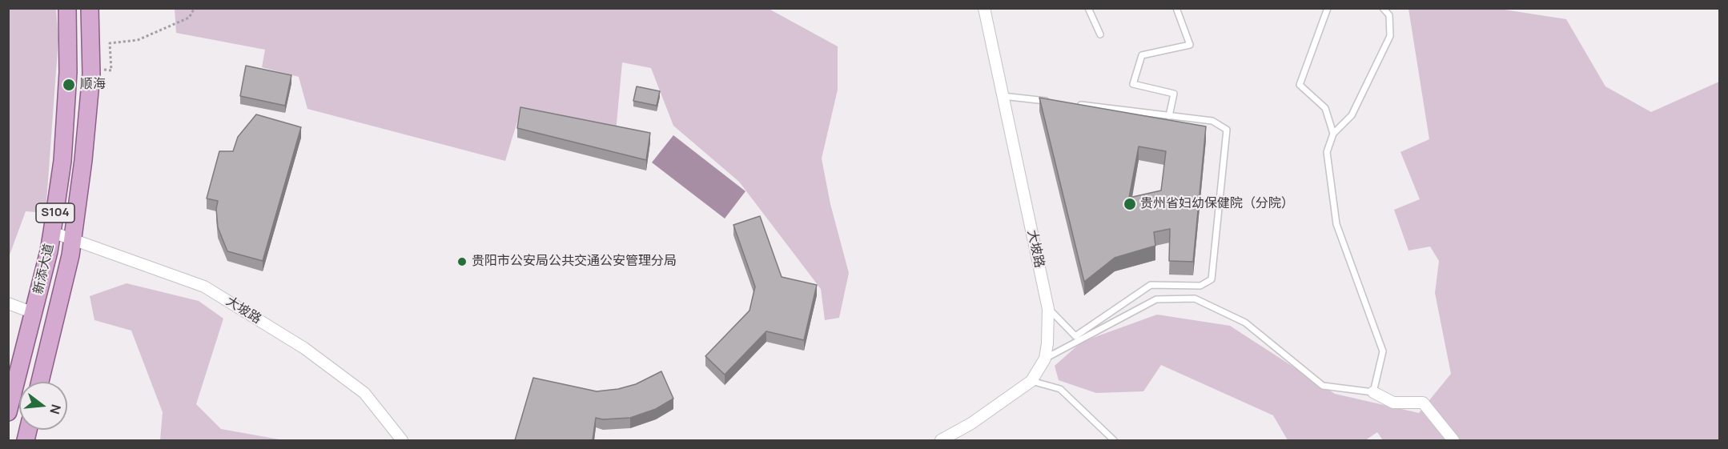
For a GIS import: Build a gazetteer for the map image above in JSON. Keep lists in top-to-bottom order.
{
  "streets": {
    "main road": ["S104", "新添大道"],
    "street": ["大坡路"]
  },
  "crossings": [
    ["大坡路", "新添大道"]
  ],
  "places": ["顺海", "贵州省妇幼保健院（分院）", "贵阳市公安局公共交通公安管理分局"],
  "north": "right"
}
